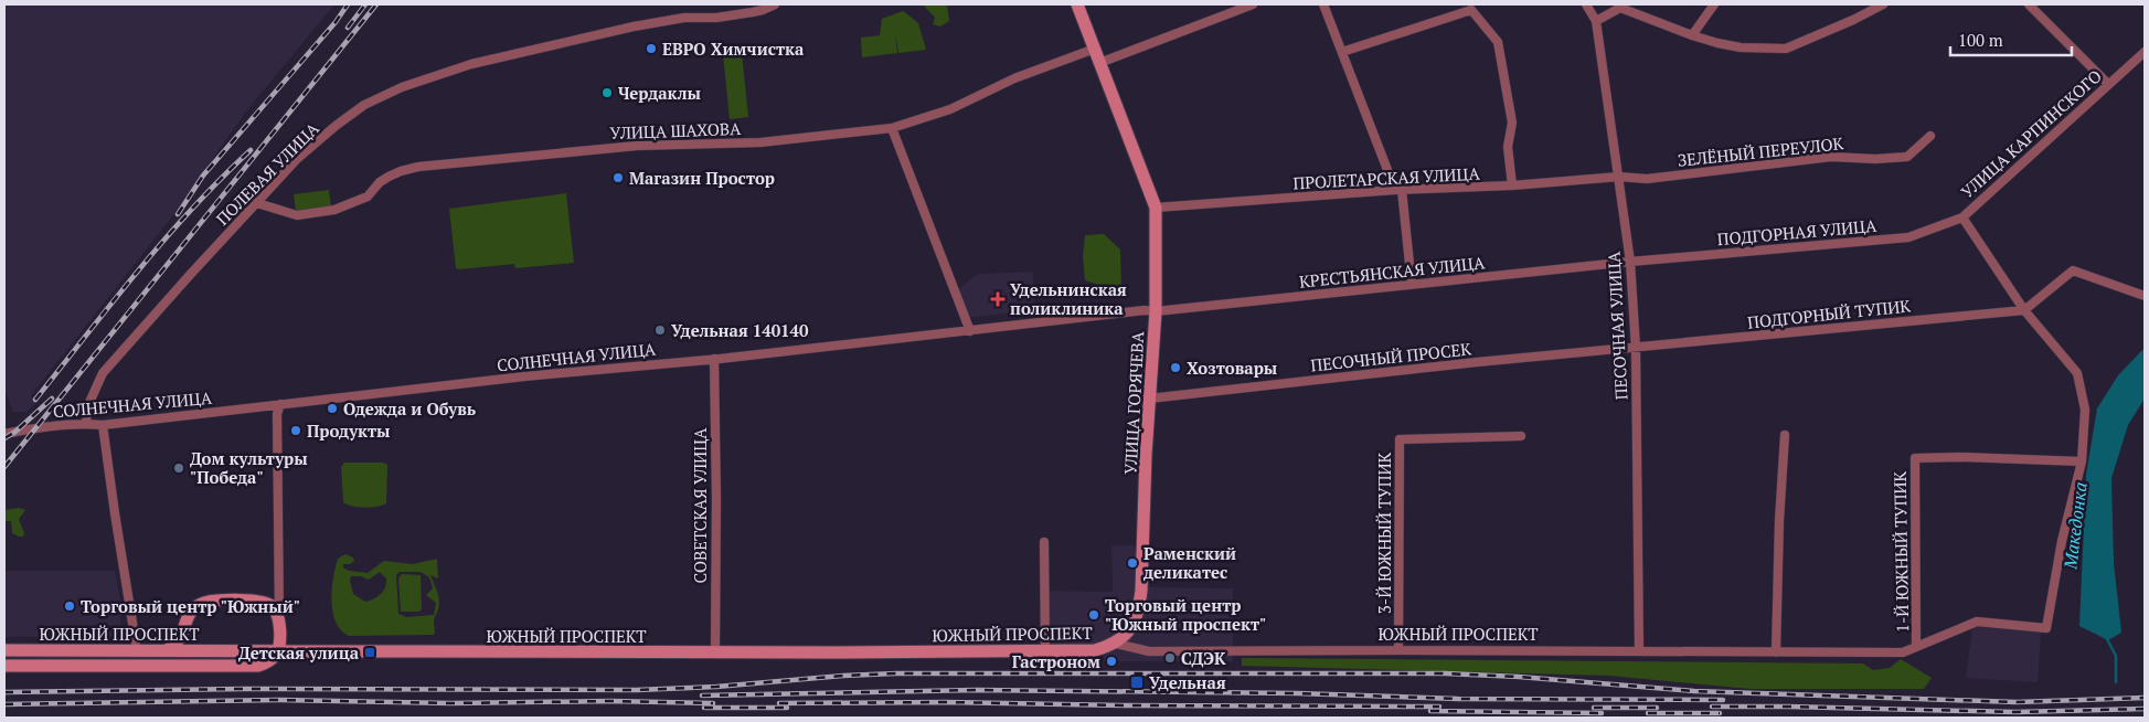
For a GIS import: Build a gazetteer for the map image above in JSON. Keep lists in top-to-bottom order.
{
  "streets": {
    "main road": ["УЛИЦА ГОРЯЧЕВА", "ЮЖНЫЙ ПРОСПЕКТ"],
    "street": [
      "УЛИЦА ШАХОВА",
      "УЛИЦА КАРПИНСКОГО",
      "ЗЕЛЁНЫЙ ПЕРЕУЛОК",
      "ПОЛЕВАЯ УЛИЦА",
      "ПРОЛЕТАРСКАЯ УЛИЦА",
      "ПОДГОРНАЯ УЛИЦА",
      "КРЕСТЬЯНСКАЯ УЛИЦА",
      "ПОДГОРНЫЙ ТУПИК",
      "ПЕСОЧНАЯ УЛИЦА",
      "СОЛНЕЧНАЯ УЛИЦА",
      "ПЕСОЧНЫЙ ПРОСЕК",
      "СОВЕТСКАЯ УЛИЦА",
      "3-Й ЮЖНЫЙ ТУПИК",
      "1-Й ЮЖНЫЙ ТУПИК"
    ]
  },
  "crossings": [
    ["УЛИЦА ШАХОВА", "ПОЛЕВАЯ УЛИЦА"],
    ["УЛИЦА ШАХОВА", "УЛИЦА ГОРЯЧЕВА"],
    ["УЛИЦА КАРПИНСКОГО", "ПОДГОРНАЯ УЛИЦА"],
    ["ЗЕЛЁНЫЙ ПЕРЕУЛОК", "ПРОЛЕТАРСКАЯ УЛИЦА"],
    ["ЗЕЛЁНЫЙ ПЕРЕУЛОК", "ПЕСОЧНАЯ УЛИЦА"],
    ["ПОЛЕВАЯ УЛИЦА", "СОЛНЕЧНАЯ УЛИЦА"],
    ["ПРОЛЕТАРСКАЯ УЛИЦА", "ПЕСОЧНАЯ УЛИЦА"],
    ["ПРОЛЕТАРСКАЯ УЛИЦА", "УЛИЦА ГОРЯЧЕВА"],
    ["ПОДГОРНАЯ УЛИЦА", "КРЕСТЬЯНСКАЯ УЛИЦА"],
    ["ПОДГОРНАЯ УЛИЦА", "ПЕСОЧНАЯ УЛИЦА"],
    ["КРЕСТЬЯНСКАЯ УЛИЦА", "ПЕСОЧНАЯ УЛИЦА"],
    ["КРЕСТЬЯНСКАЯ УЛИЦА", "СОЛНЕЧНАЯ УЛИЦА"],
    ["КРЕСТЬЯНСКАЯ УЛИЦА", "УЛИЦА ГОРЯЧЕВА"],
    ["ПОДГОРНЫЙ ТУПИК", "ПЕСОЧНАЯ УЛИЦА"],
    ["ПОДГОРНЫЙ ТУПИК", "ПЕСОЧНЫЙ ПРОСЕК"],
    ["ПЕСОЧНАЯ УЛИЦА", "ПЕСОЧНЫЙ ПРОСЕК"],
    ["ПЕСОЧНАЯ УЛИЦА", "ЮЖНЫЙ ПРОСПЕКТ"],
    ["СОЛНЕЧНАЯ УЛИЦА", "УЛИЦА ГОРЯЧЕВА"],
    ["СОЛНЕЧНАЯ УЛИЦА", "СОВЕТСКАЯ УЛИЦА"],
    ["ПЕСОЧНЫЙ ПРОСЕК", "УЛИЦА ГОРЯЧЕВА"],
    ["УЛИЦА ГОРЯЧЕВА", "ЮЖНЫЙ ПРОСПЕКТ"],
    ["СОВЕТСКАЯ УЛИЦА", "ЮЖНЫЙ ПРОСПЕКТ"],
    ["3-Й ЮЖНЫЙ ТУПИК", "ЮЖНЫЙ ПРОСПЕКТ"],
    ["1-Й ЮЖНЫЙ ТУПИК", "ЮЖНЫЙ ПРОСПЕКТ"]
  ],
  "water": ["Македонка"],
  "places": {
    "other": [
      "ЕВРО Химчистка",
      "Чердаклы",
      "Магазин Простор",
      "Удельная 140140",
      "Хозтовары",
      "Одежда и Обувь",
      "Продукты",
      "Дом культуры \"Победа\"",
      "Раменский деликатес",
      "Торговый центр \"Южный\"",
      "Торговый центр \"Южный проспект\"",
      "СДЭК",
      "Гастроном"
    ],
    "health": ["Удельнинская поликлиника"],
    "transit": ["Детская улица", "Удельная"]
  },
  "scale_bar": "100 m"
}
